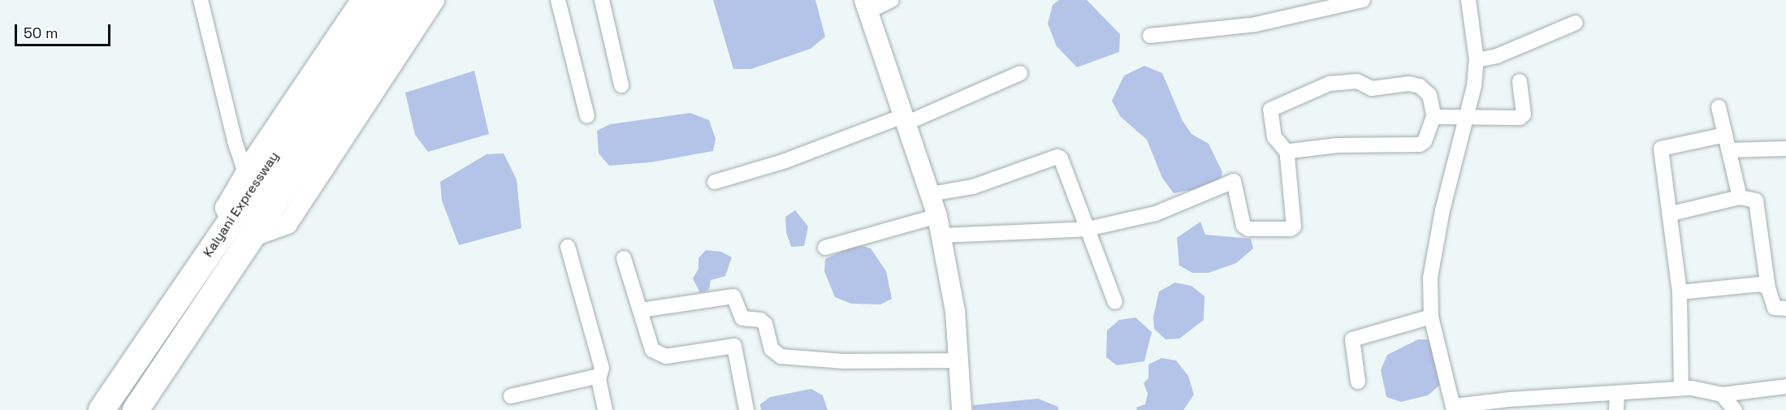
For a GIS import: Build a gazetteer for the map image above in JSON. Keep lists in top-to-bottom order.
{
  "streets": {
    "highway": ["Kalyani Expressway"]
  },
  "scale_bar": "50 m"
}
